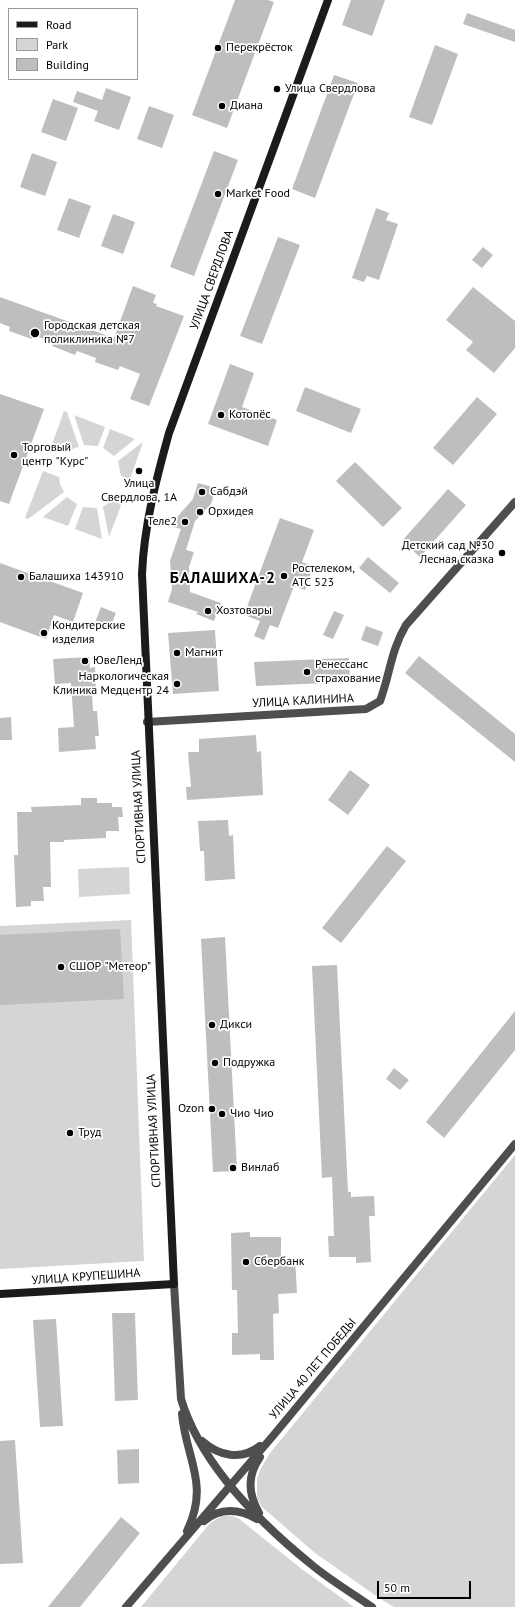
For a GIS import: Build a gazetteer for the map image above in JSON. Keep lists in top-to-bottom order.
{
  "streets": {
    "main road": ["УЛИЦА СВЕРДЛОВА", "СПОРТИВНАЯ УЛИЦА", "УЛИЦА КРУПЕШИНА"],
    "street": ["УЛИЦА КАЛИНИНА", "УЛИЦА 40 ЛЕТ ПОБЕДЫ"]
  },
  "crossings": [
    ["УЛИЦА СВЕРДЛОВА", "СПОРТИВНАЯ УЛИЦА"],
    ["УЛИЦА КАЛИНИНА", "СПОРТИВНАЯ УЛИЦА"],
    ["СПОРТИВНАЯ УЛИЦА", "УЛИЦА КРУПЕШИНА"],
    ["СПОРТИВНАЯ УЛИЦА", "УЛИЦА 40 ЛЕТ ПОБЕДЫ"]
  ],
  "districts": ["БАЛАШИХА-2"],
  "places": [
    "Перекрёсток",
    "Улица Свердлова",
    "Диана",
    "Market Food",
    "Городская детская поликлиника №7",
    "Котопёс",
    "Торговый центр \"Курс\"",
    "Улица Свердлова, 1А",
    "Сабдэй",
    "Орхидея",
    "Теле2",
    "Детский сад №30 Лесная сказка",
    "Ростелеком, АТС 523",
    "Балашиха 143910",
    "Хозтовары",
    "Кондитерские изделия",
    "Магнит",
    "ЮвеЛенд",
    "Ренессанс страхование",
    "Наркологическая Клиника Медцентр 24",
    "СШОР \"Метеор\"",
    "Дикси",
    "Подружка",
    "Ozon",
    "Чио Чио",
    "Труд",
    "Винлаб",
    "Сбербанк"
  ],
  "legend": ["Road", "Park", "Building"],
  "scale_bar": "50 m"
}
